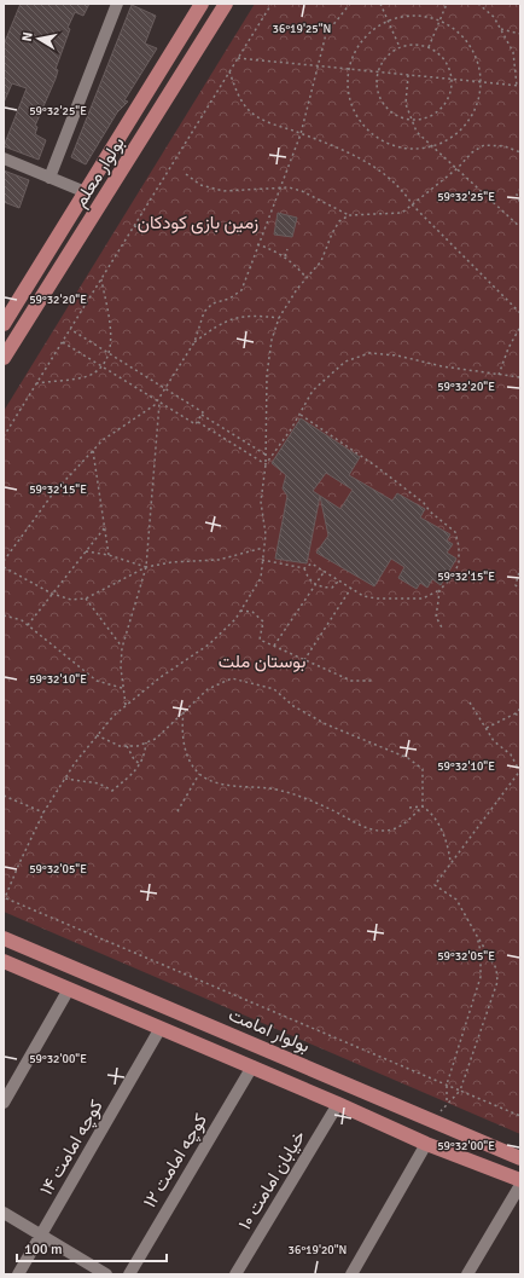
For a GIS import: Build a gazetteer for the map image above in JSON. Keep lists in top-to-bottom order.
{
  "streets": {
    "main road": ["بولوار معلم", "بولوار امامت"],
    "street": ["کوچه امامت ۱۴", "کوچه امامت ۱۲", "خیابان امامت ۱۰"]
  },
  "parks": ["زمین بازی کودکان", "بوستان ملت"],
  "scale_bar": "100 m",
  "north": "left",
  "coordinates": [
    "36°19'25\"N",
    "59°32'25\"E",
    "59°32'20\"E",
    "59°32'15\"E",
    "59°32'10\"E",
    "59°32'05\"E",
    "59°32'00\"E",
    "36°19'20\"N"
  ]
}
